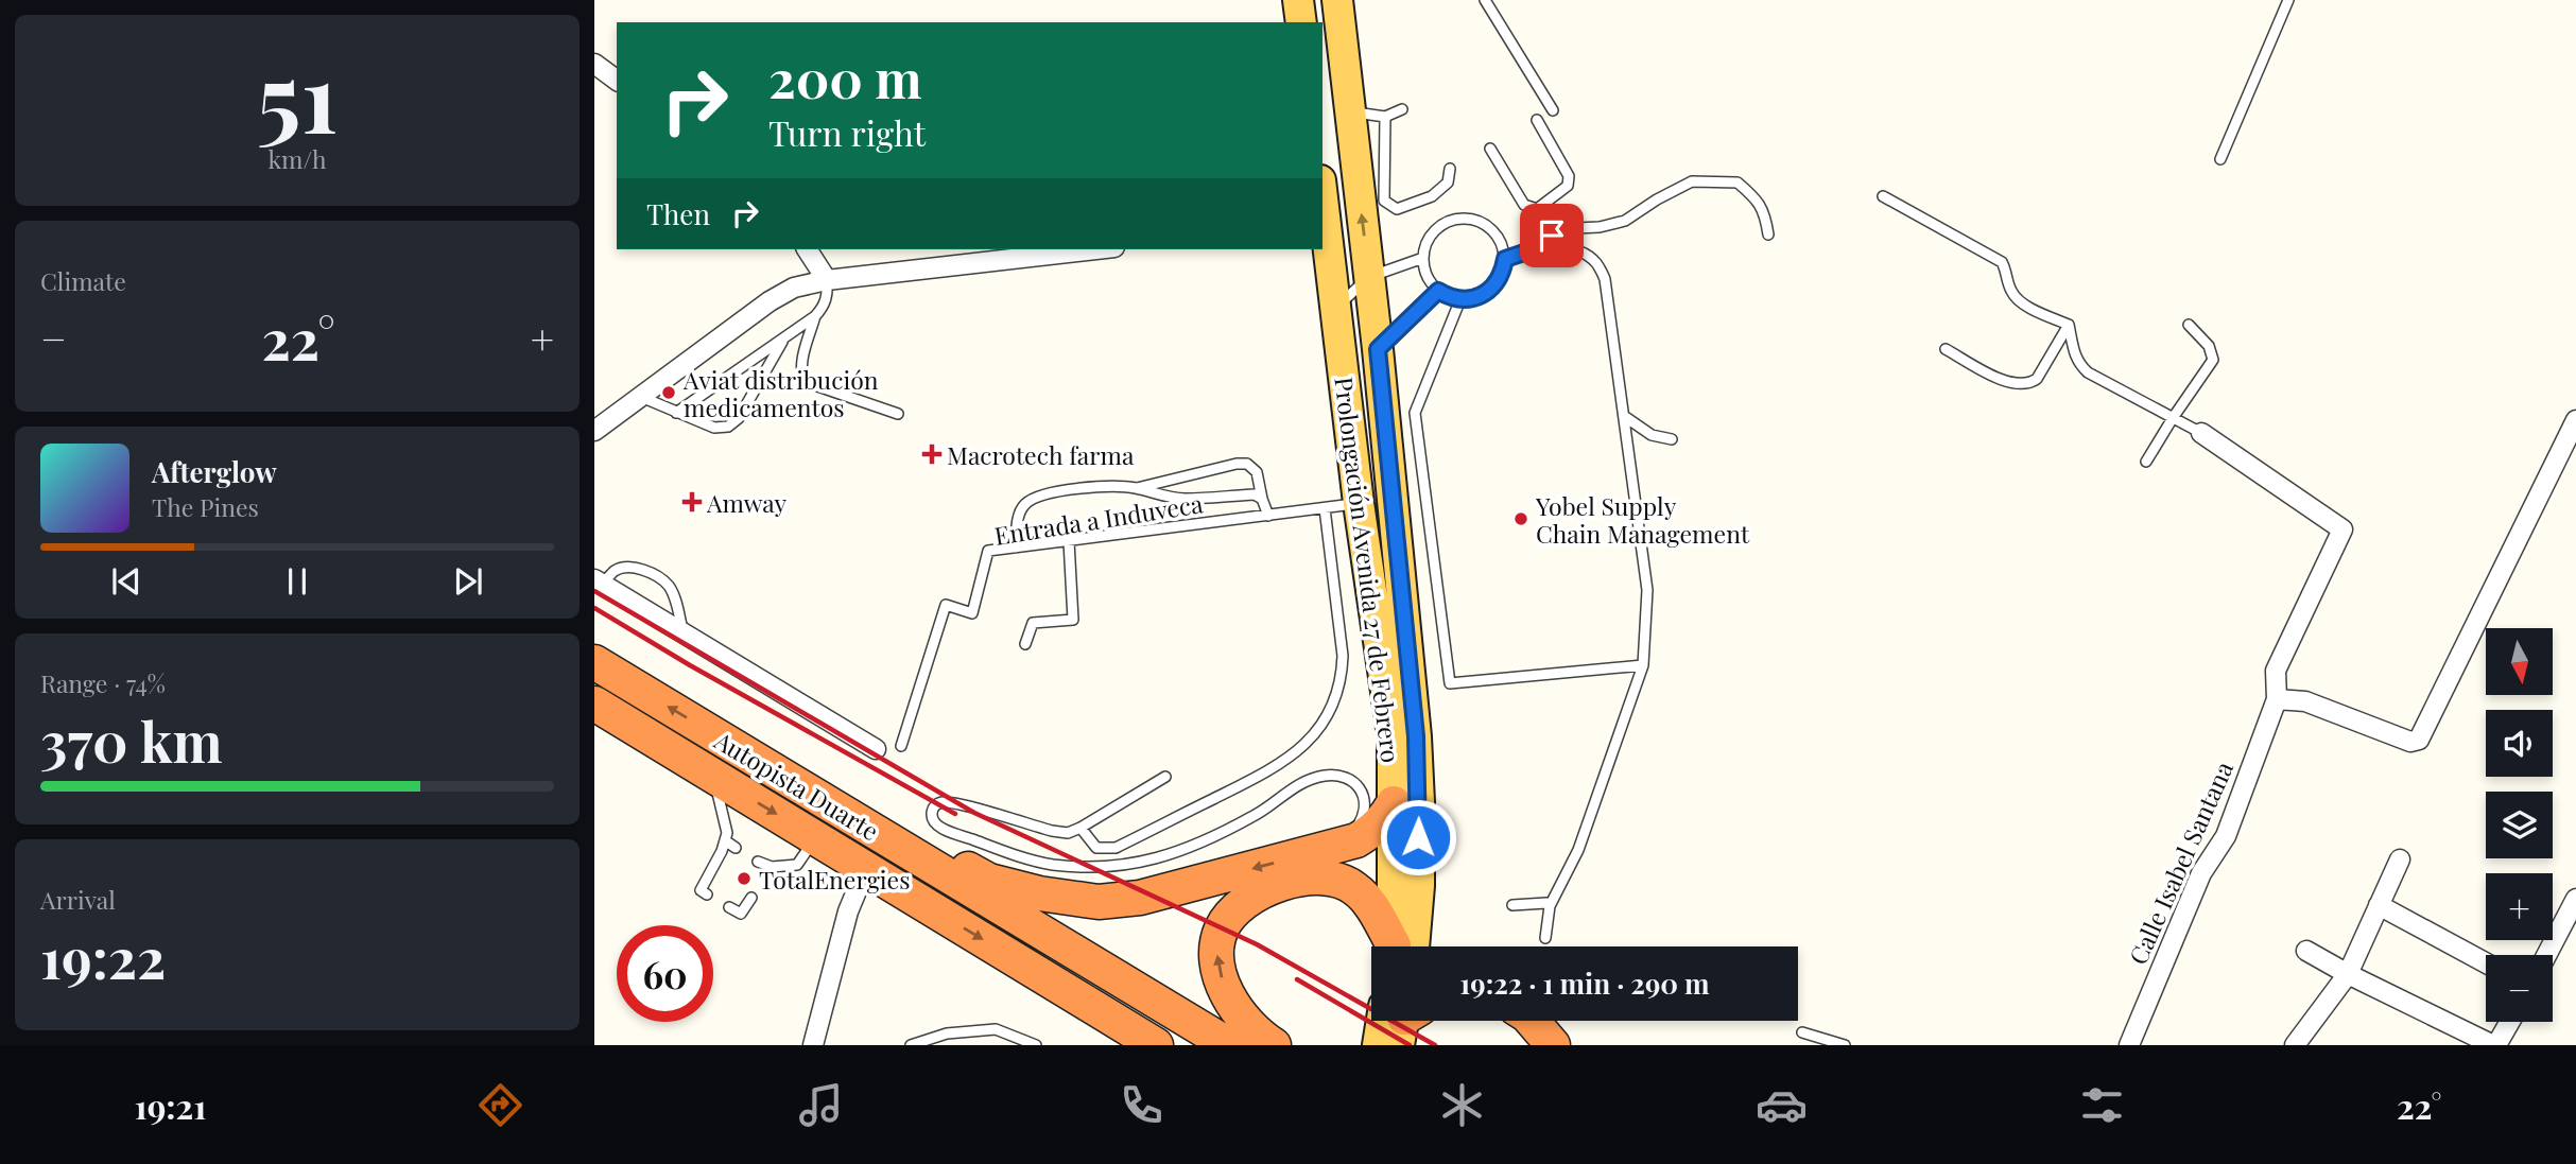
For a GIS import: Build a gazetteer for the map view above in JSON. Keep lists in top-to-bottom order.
{
  "streets": {
    "highway": ["Autopista Duarte"],
    "main road": ["Prolongación Avenida 27 de Febrero"],
    "street": ["Calle Isabel Santana"],
    "lane": ["Entrada a Induveca"]
  },
  "crossings": [
    ["Entrada a Induveca", "Prolongación Avenida 27 de Febrero"]
  ],
  "places": {
    "other": ["Aviat distribución medicamentos", "Yobel Supply Chain Management", "TotalEnergies"],
    "health": ["Macrotech farma", "Amway"]
  },
  "north": "bottom",
  "page": {
    "tile": [
      ["51", "km/h"],
      "Climate",
      ["Range · 74%", "370 km"],
      ["Arrival", "19:22"]
    ],
    "turn": ["200 m", "Turn right"],
    "then": "Then",
    "heat": ["−", "22°", "+"],
    "song": ["Afterglow", "The Pines"],
    "map_buttons": ["+", "−"],
    "limit": "60",
    "trip": "19:22 · 1 min · 290 m",
    "tabs": ["19:21", "22°"]
  }
}
